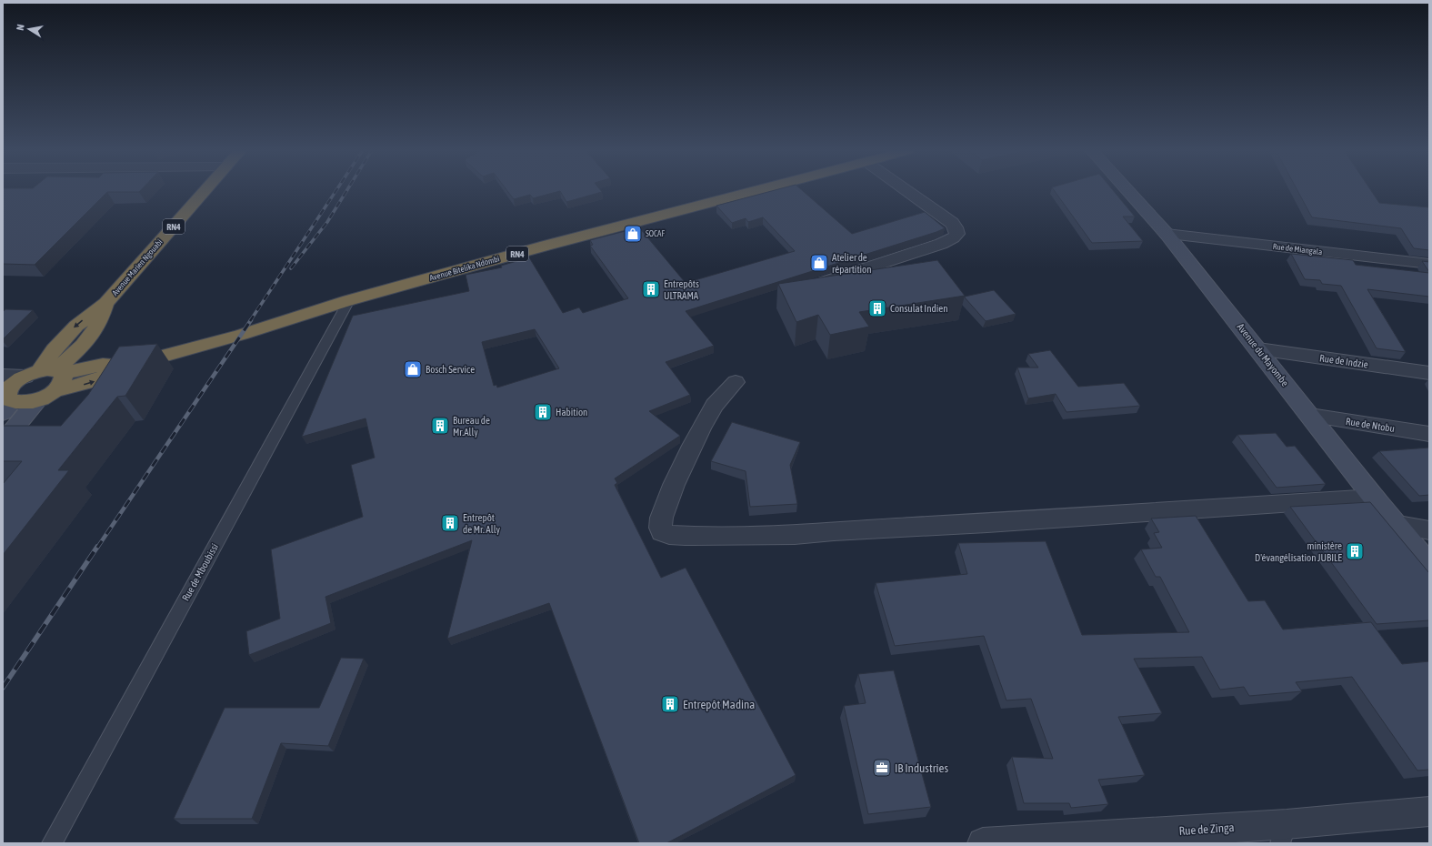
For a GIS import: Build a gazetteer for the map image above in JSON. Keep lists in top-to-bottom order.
{
  "streets": {
    "highway": ["RN4", "Avenue Marien Ngouabi", "Avenue Bitelika Ndombi"],
    "street": [
      "Rue de Miangala",
      "Avenue du Mayombe",
      "Rue de Indzie",
      "Rue de Ntobu",
      "Rue de Zinga"
    ],
    "lane": ["Rue de Mboubissi"]
  },
  "crossings": [
    ["RN4", "Avenue Marien Ngouabi"],
    ["RN4", "Avenue Bitelika Ndombi"],
    ["Rue de Miangala", "Avenue du Mayombe"],
    ["Avenue Marien Ngouabi", "Avenue Bitelika Ndombi"],
    ["Avenue Bitelika Ndombi", "Rue de Mboubissi"],
    ["Avenue du Mayombe", "Rue de Indzie"],
    ["Avenue du Mayombe", "Rue de Ntobu"]
  ],
  "places": {
    "shop": ["SOCAF", "Atelier de répartition", "Bosch Service"],
    "building": [
      "Entrepôts ULTRAMA",
      "Consulat Indien",
      "Habition",
      "Bureau de Mr.Ally",
      "Entrepôt de Mr. Ally",
      "ministère D'évangélisation JUBILE",
      "Entrepôt Madina"
    ],
    "office": ["IB Industries"]
  },
  "north": "left"
}
